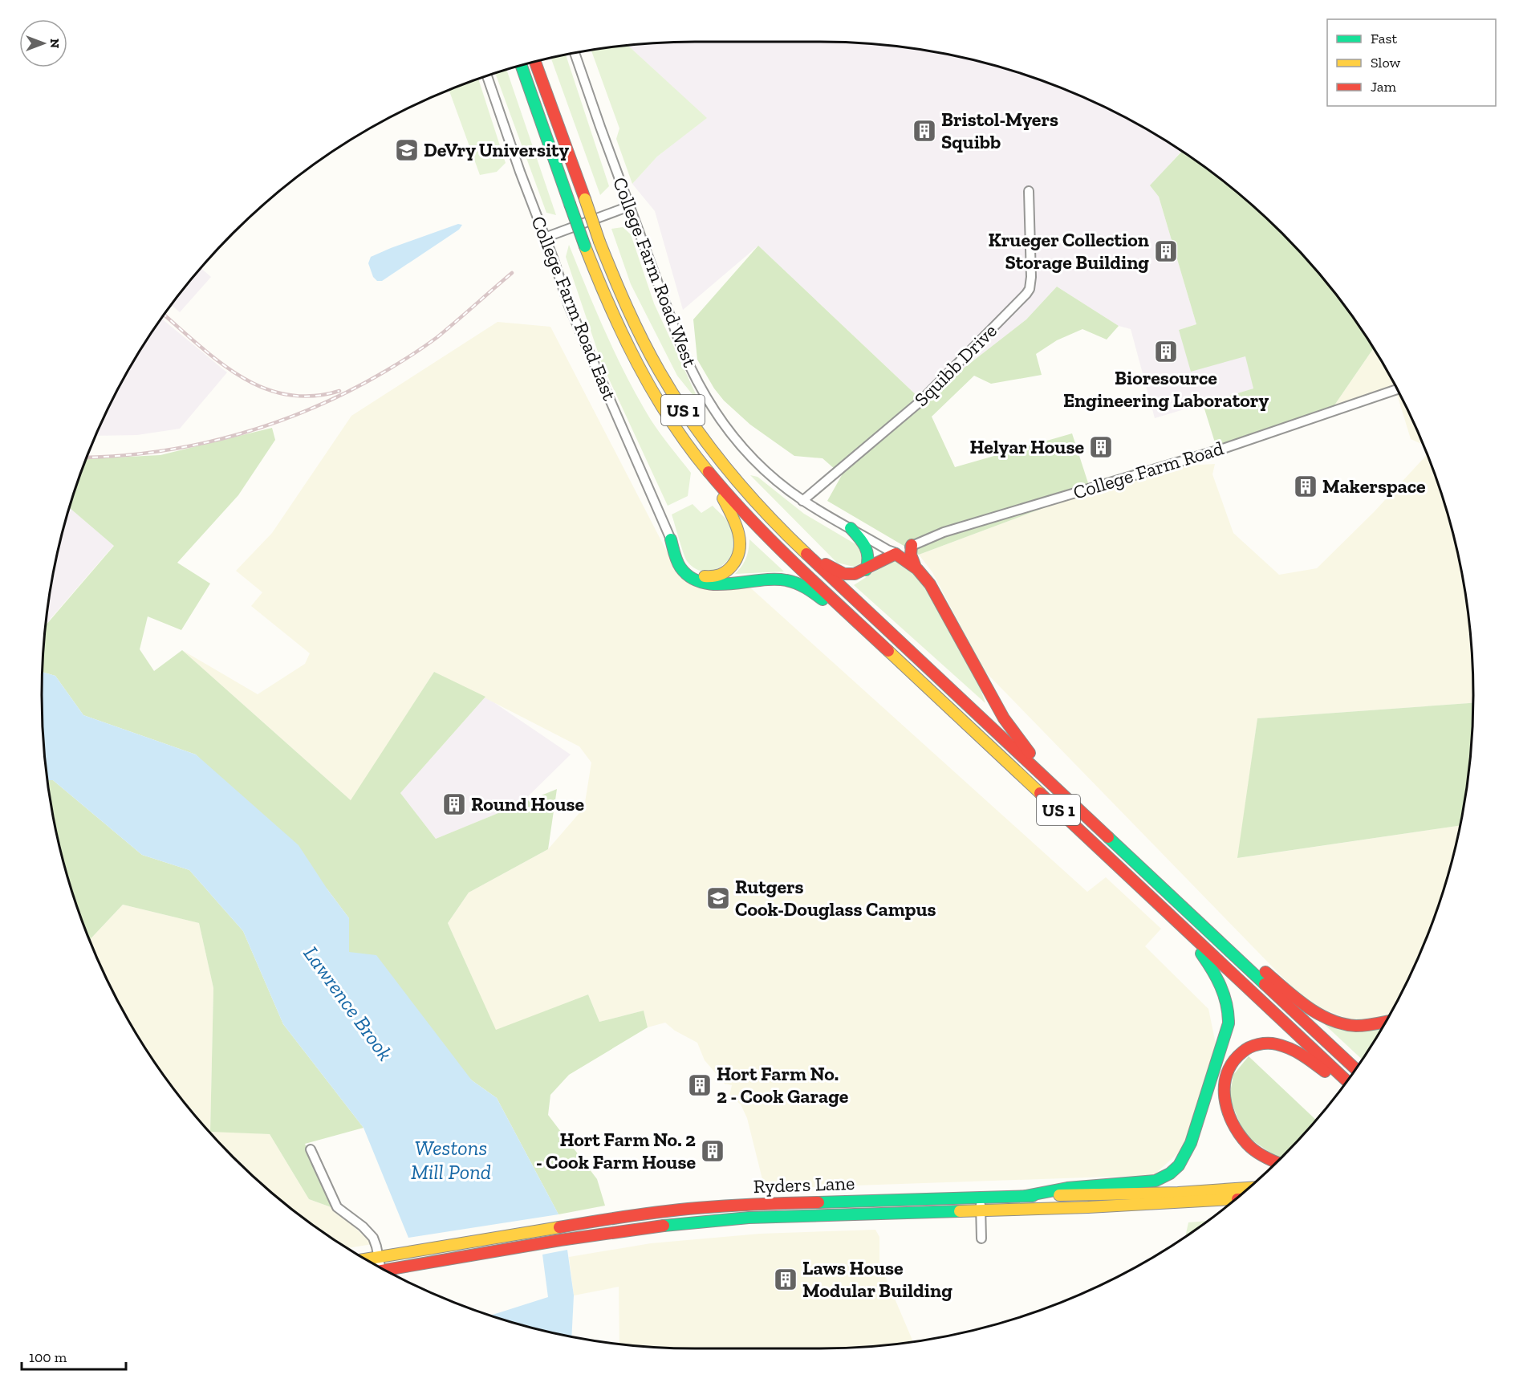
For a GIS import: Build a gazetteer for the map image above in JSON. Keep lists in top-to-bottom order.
{
  "streets": {
    "main road": ["US 1", "Ryders Lane"],
    "street": [
      "College Farm Road West",
      "College Farm Road East",
      "Squibb Drive",
      "College Farm Road"
    ]
  },
  "crossings": [
    ["College Farm Road West", "Squibb Drive"],
    ["College Farm Road West", "College Farm Road"]
  ],
  "water": ["Lawrence Brook", "Westons Mill Pond"],
  "places": {
    "building": [
      "Bristol-Myers Squibb",
      "Krueger Collection Storage Building",
      "Bioresource Engineering Laboratory",
      "Helyar House",
      "Makerspace",
      "Round House",
      "Hort Farm No. 2 - Cook Garage",
      "Hort Farm No. 2 - Cook Farm House",
      "Laws House Modular Building"
    ],
    "school or university": ["DeVry University", "Rutgers Cook-Douglass Campus"]
  },
  "legend": ["Fast", "Slow", "Jam"],
  "scale_bar": "100 m",
  "north": "right"
}
